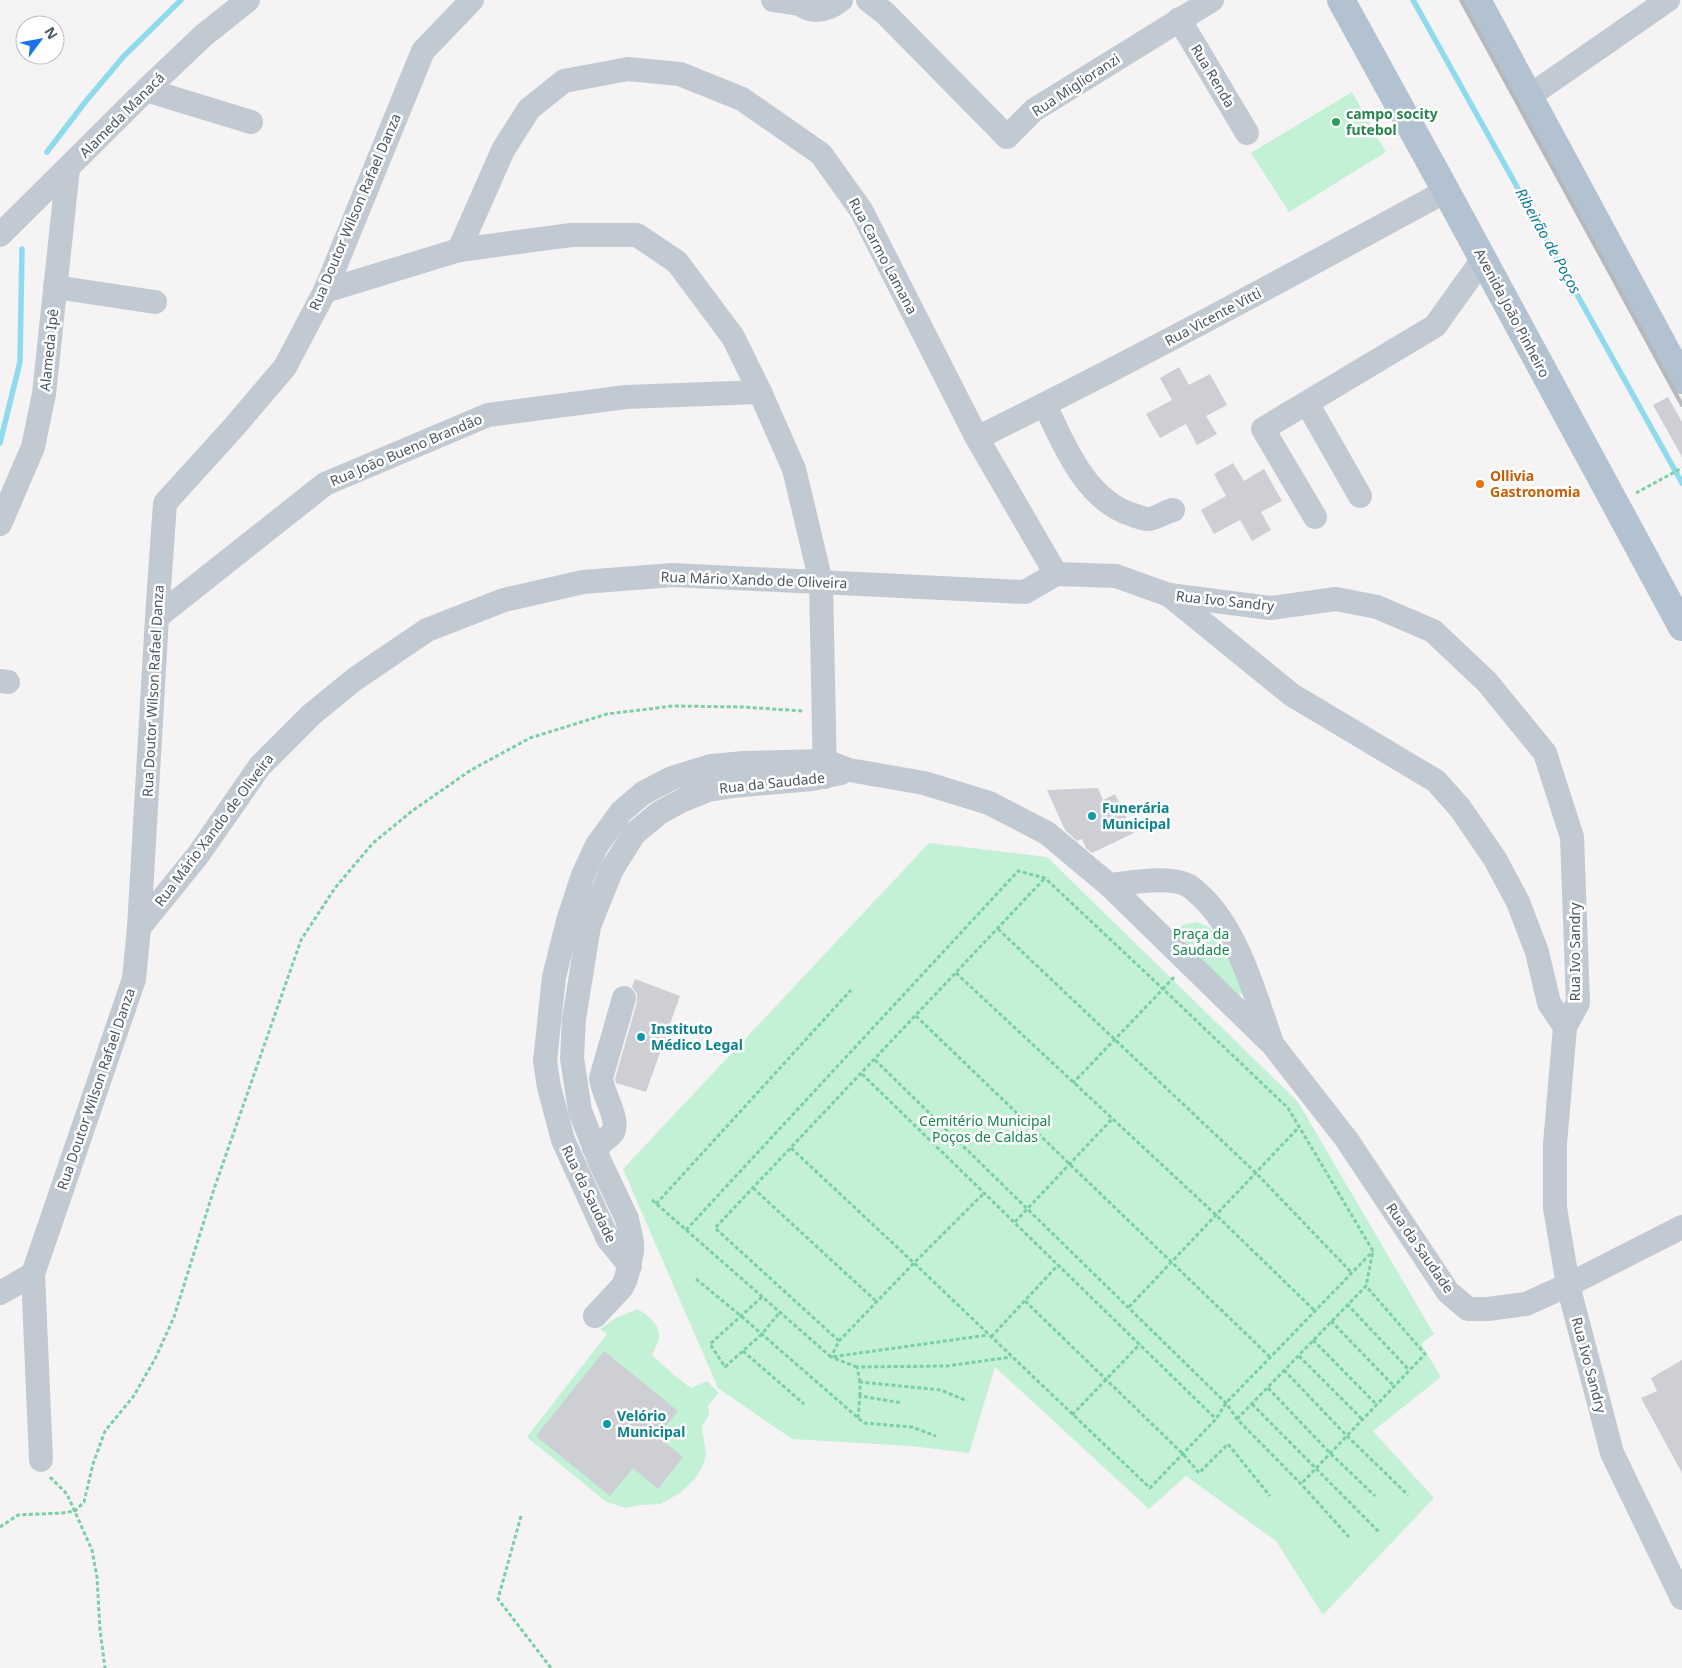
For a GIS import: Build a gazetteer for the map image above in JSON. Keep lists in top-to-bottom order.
{
  "streets": {
    "main road": ["Avenida João Pinheiro"],
    "street": [
      "Rua Renda",
      "Rua Miglioranzi",
      "Alameda Manacá",
      "Rua Doutor Wilson Rafael Danza",
      "Rua Carmo Lamana",
      "Rua Vicente Vitti",
      "Alameda Ipê",
      "Rua João Bueno Brandão",
      "Rua Mário Xando de Oliveira",
      "Rua Ivo Sandry",
      "Rua da Saudade"
    ]
  },
  "crossings": [
    ["Rua Renda", "Rua Miglioranzi"],
    ["Alameda Manacá", "Alameda Ipê"],
    ["Rua Doutor Wilson Rafael Danza", "Rua João Bueno Brandão"],
    ["Rua Doutor Wilson Rafael Danza", "Rua Mário Xando de Oliveira"],
    ["Rua Carmo Lamana", "Rua Vicente Vitti"],
    ["Rua Carmo Lamana", "Rua Mário Xando de Oliveira"],
    ["Avenida João Pinheiro", "Rua Vicente Vitti"],
    ["Rua Ivo Sandry", "Rua da Saudade"]
  ],
  "water": ["Ribeirão de Poços"],
  "parks": ["Praça da Saudade", "Cemitério Municipal Poços de Caldas"],
  "places": [
    "campo socity futebol",
    "Ollivia Gastronomia",
    "Funerária Municipal",
    "Instituto Médico Legal",
    "Velório Municipal"
  ],
  "north": "top right"
}
